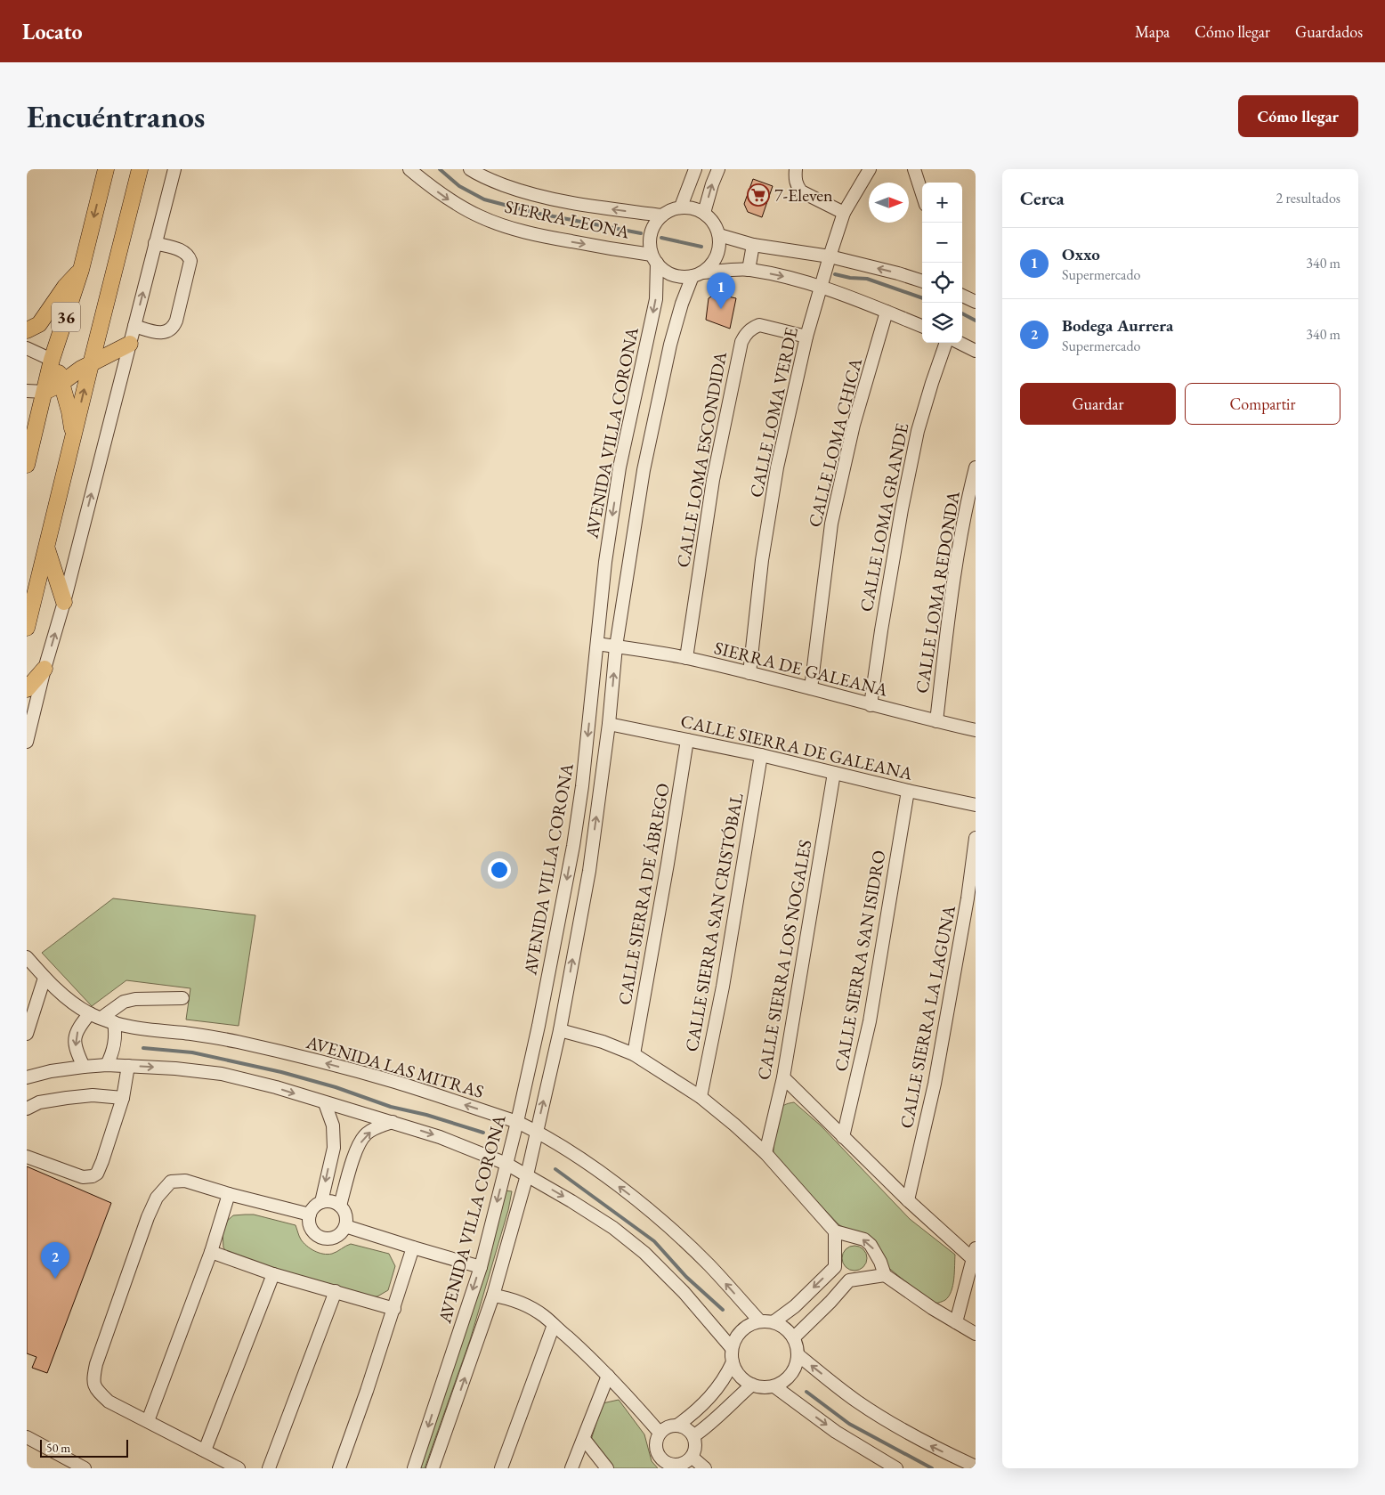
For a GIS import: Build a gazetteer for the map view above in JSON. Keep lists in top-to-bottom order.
{
  "streets": {
    "main road": ["36"],
    "street": [
      "SIERRA LEONA",
      "CALLE LOMA VERDE",
      "AVENIDA VILLA CORONA",
      "CALLE LOMA CHICA",
      "CALLE LOMA ESCONDIDA",
      "CALLE LOMA GRANDE",
      "CALLE LOMA REDONDA",
      "SIERRA DE GALEANA",
      "CALLE SIERRA DE GALEANA",
      "CALLE SIERRA DE ÁBREGO",
      "CALLE SIERRA SAN CRISTÓBAL",
      "CALLE SIERRA LOS NOGALES",
      "CALLE SIERRA SAN ISIDRO",
      "CALLE SIERRA LA LAGUNA",
      "AVENIDA LAS MITRAS"
    ]
  },
  "crossings": [
    ["SIERRA LEONA", "AVENIDA VILLA CORONA"],
    ["CALLE LOMA VERDE", "CALLE LOMA ESCONDIDA"],
    ["CALLE LOMA VERDE", "SIERRA DE GALEANA"],
    ["AVENIDA VILLA CORONA", "SIERRA DE GALEANA"],
    ["AVENIDA VILLA CORONA", "CALLE SIERRA DE GALEANA"],
    ["AVENIDA VILLA CORONA", "AVENIDA LAS MITRAS"],
    ["CALLE LOMA CHICA", "SIERRA DE GALEANA"],
    ["CALLE LOMA ESCONDIDA", "SIERRA DE GALEANA"],
    ["CALLE LOMA GRANDE", "SIERRA DE GALEANA"],
    ["CALLE LOMA REDONDA", "SIERRA DE GALEANA"],
    ["CALLE SIERRA DE GALEANA", "CALLE SIERRA DE ÁBREGO"],
    ["CALLE SIERRA DE GALEANA", "CALLE SIERRA SAN CRISTÓBAL"],
    ["CALLE SIERRA DE GALEANA", "CALLE SIERRA LOS NOGALES"],
    ["CALLE SIERRA DE GALEANA", "CALLE SIERRA SAN ISIDRO"]
  ],
  "places": {
    "supermarket": ["7-Eleven"]
  },
  "scale_bar": "50 m",
  "north": "right",
  "page": {
    "header": "Locato",
    "nav": ["Mapa", "Cómo llegar", "Guardados"],
    "buttons": [
      "Cómo llegar",
      ["Guardar", "Compartir"]
    ],
    "title": "Encuéntranos",
    "heading": ["Cerca", "2 resultados"],
    "map_buttons": ["+", "−"],
    "list": [
      {
        "mark": "1",
        "name": "Oxxo",
        "note": "Supermercado",
        "value": "340 m"
      },
      {
        "mark": "2",
        "name": "Bodega Aurrera",
        "note": "Supermercado",
        "value": "340 m"
      }
    ],
    "pins": ["1", "2"],
    "scale": "50 m"
  }
}
